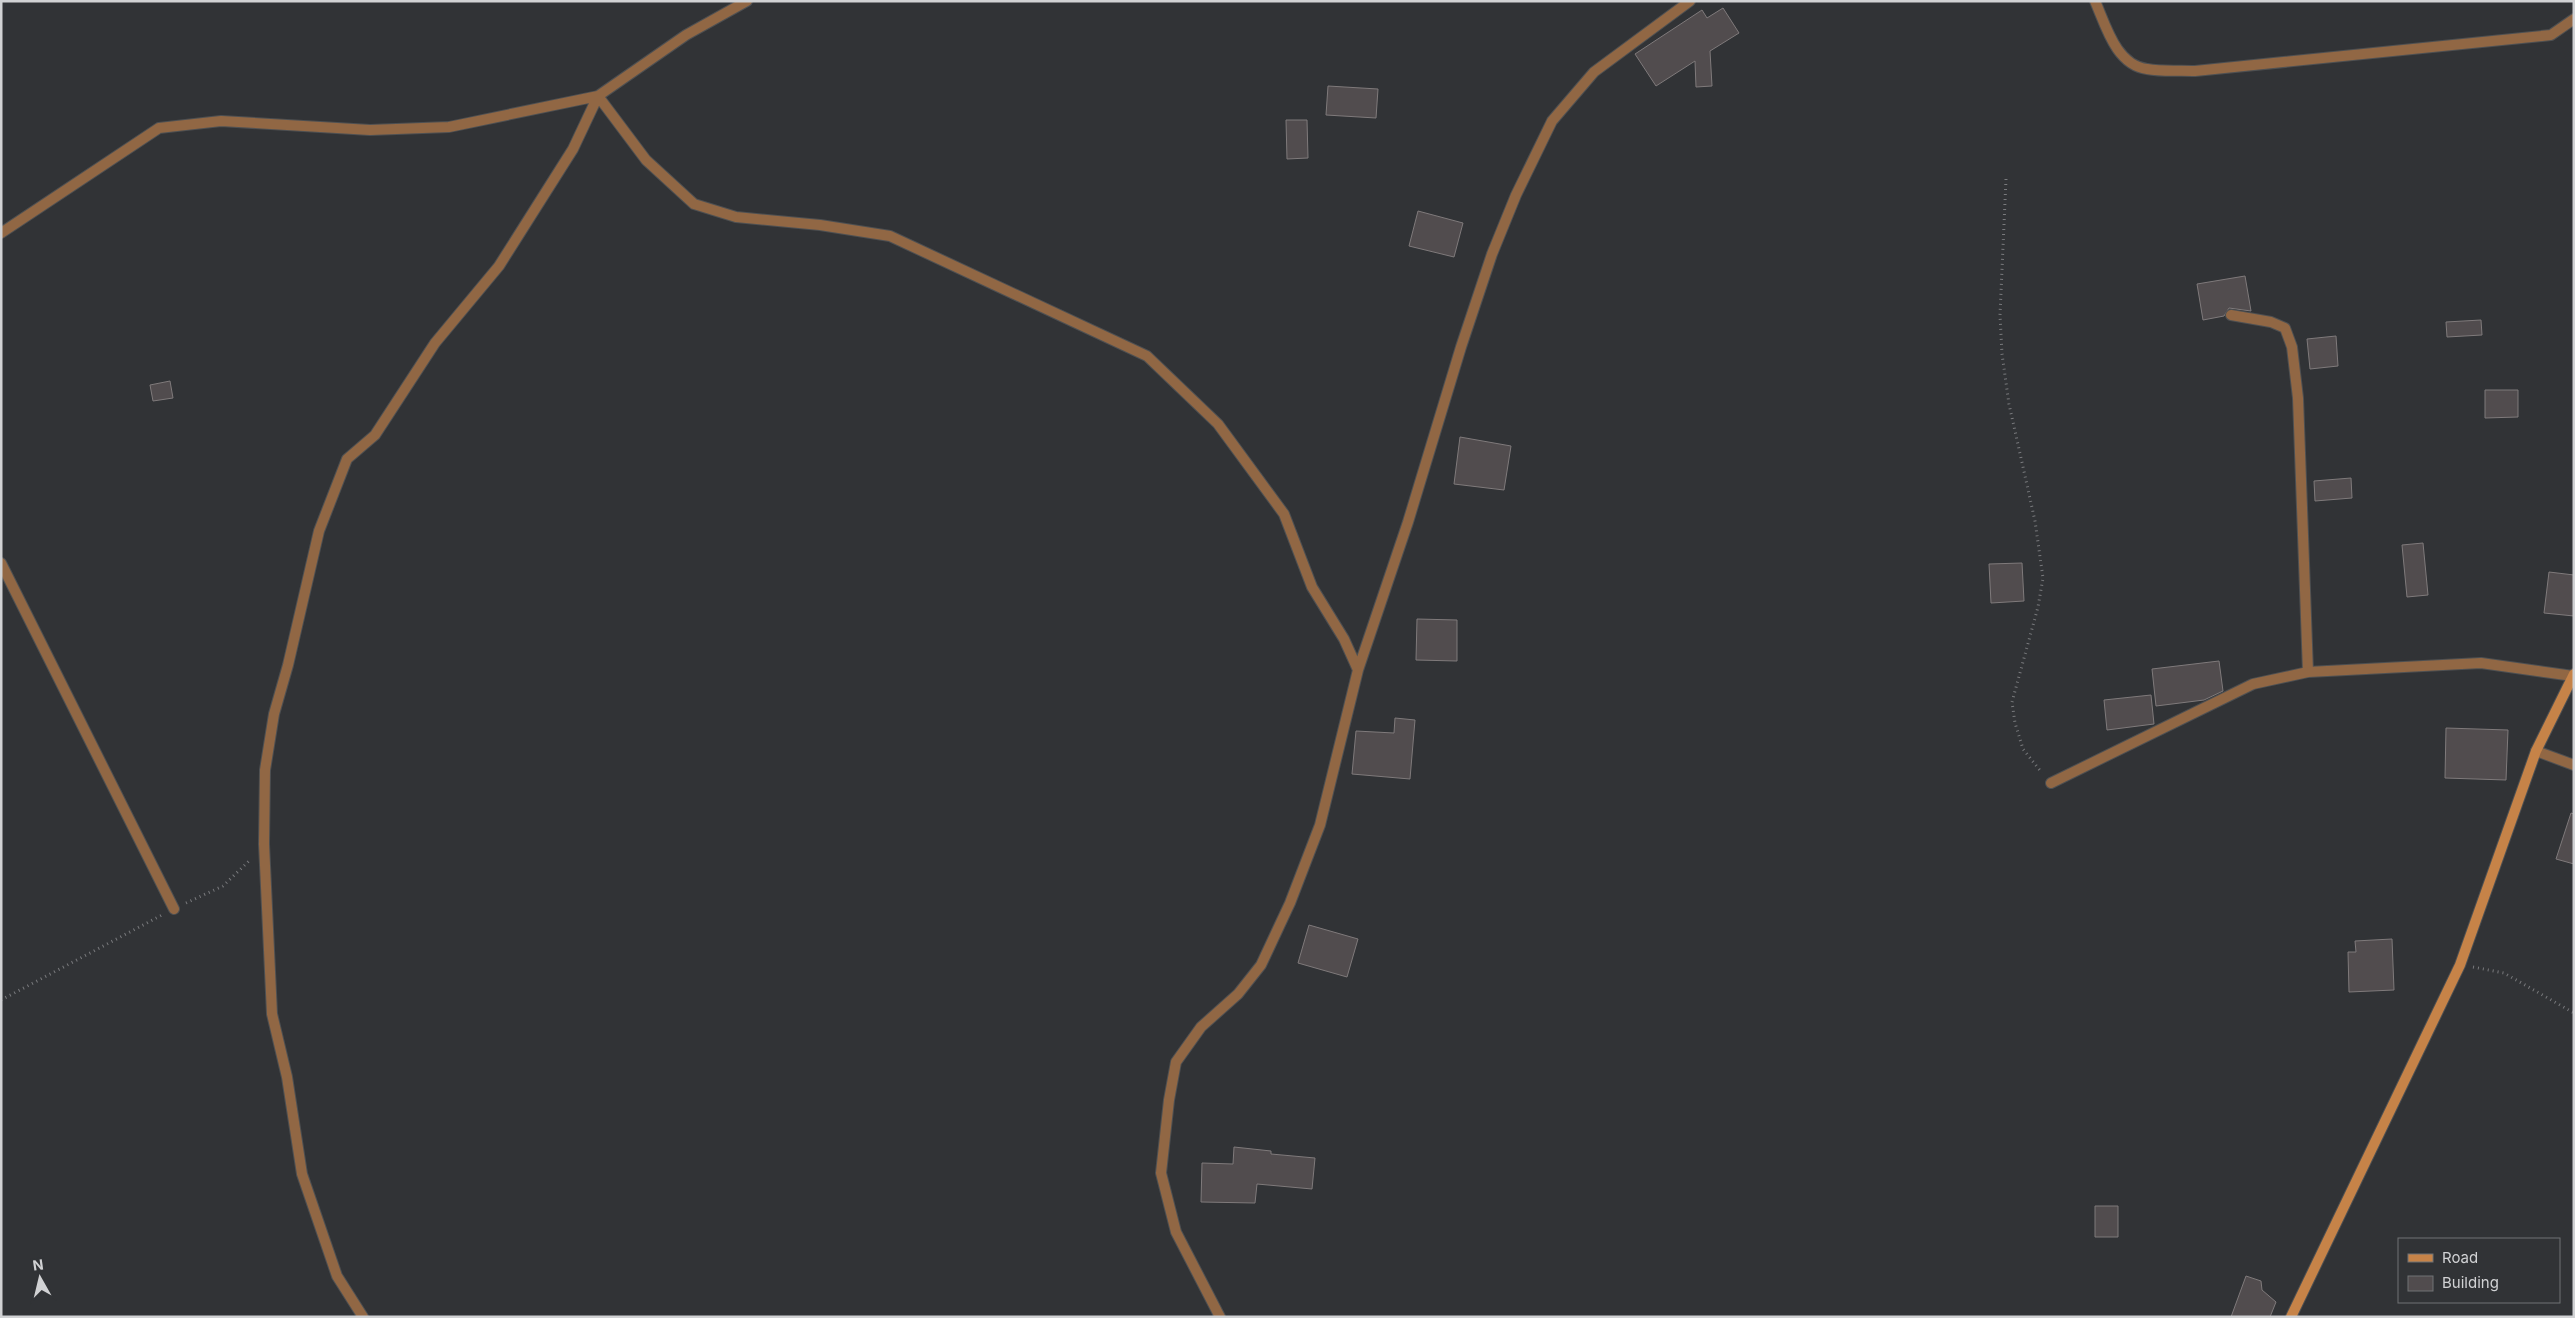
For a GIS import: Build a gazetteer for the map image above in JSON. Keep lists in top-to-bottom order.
{
  "legend": ["Road", "Building"],
  "north": "top"
}
